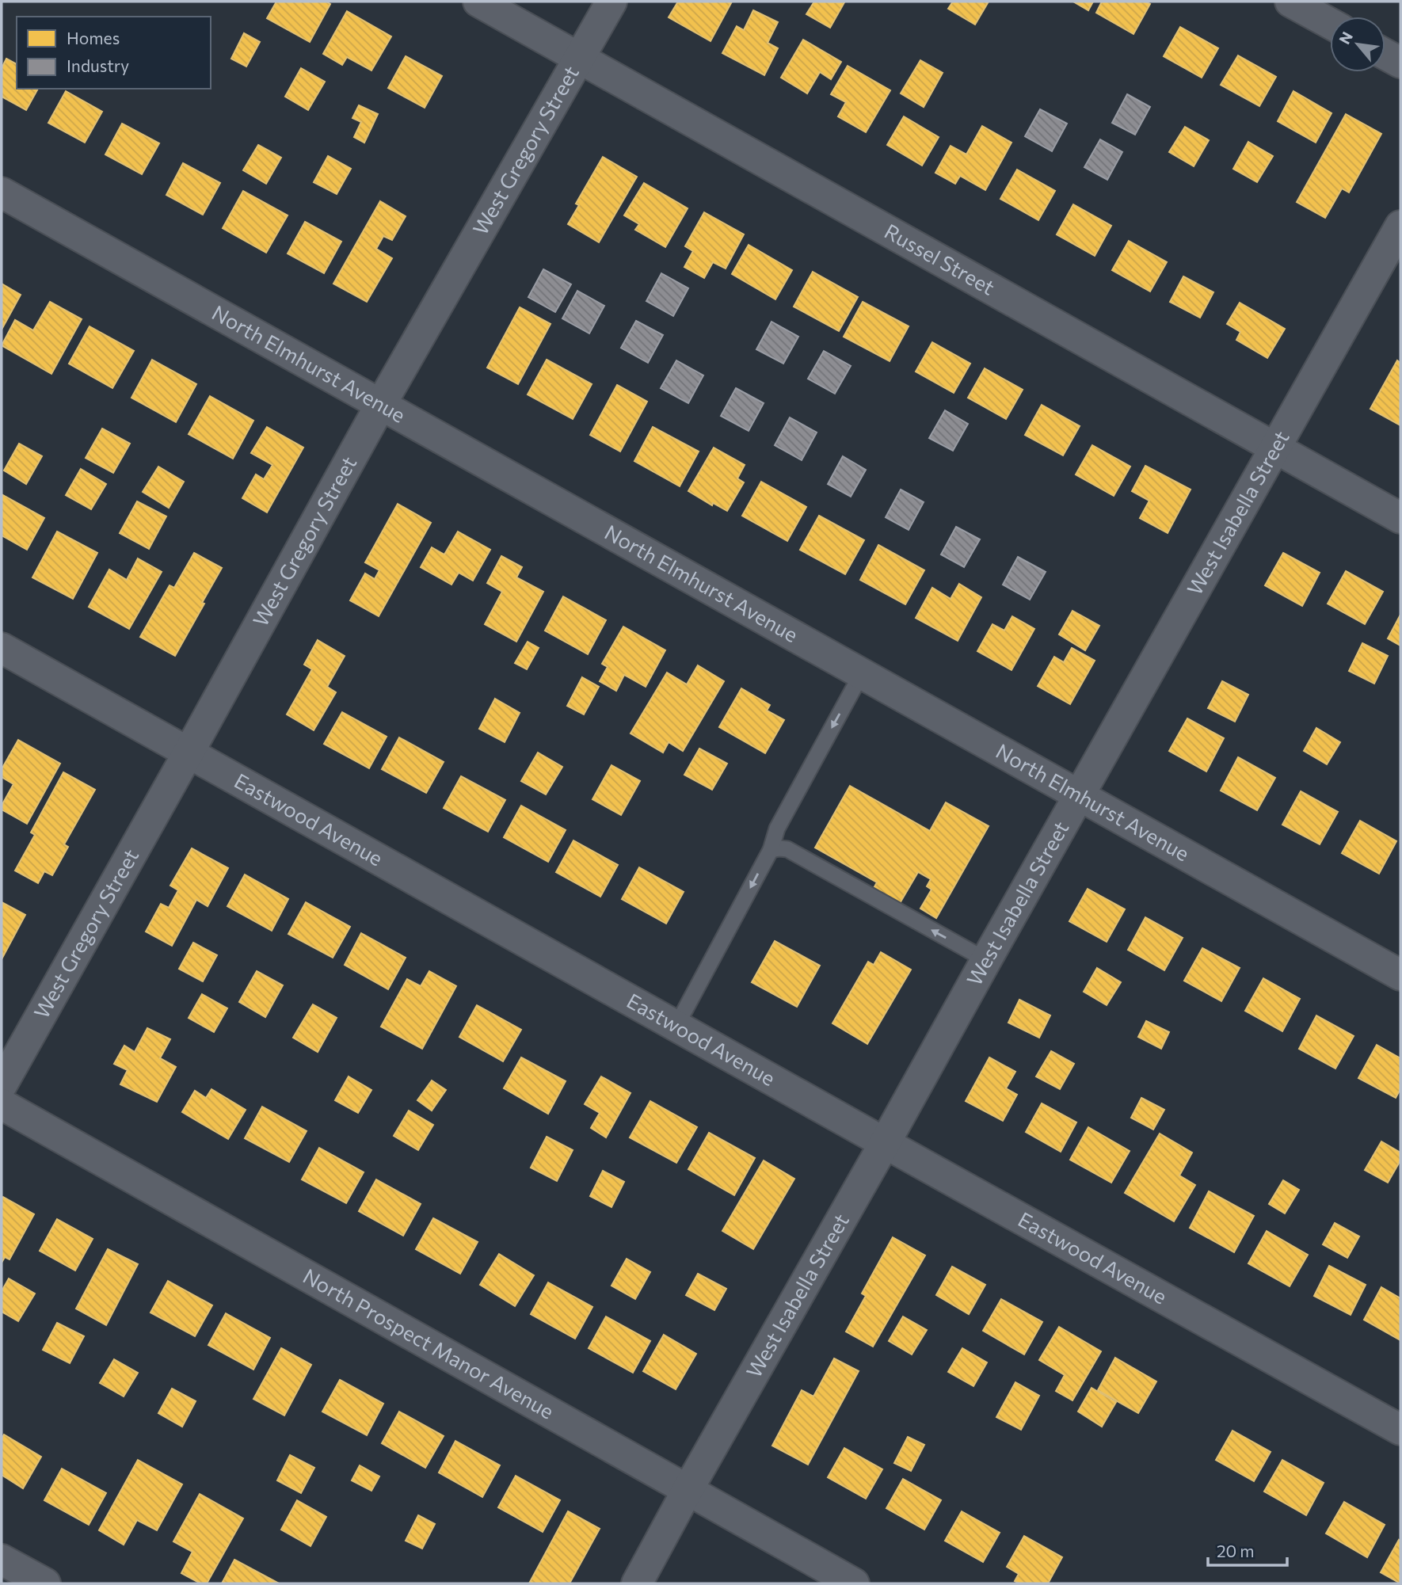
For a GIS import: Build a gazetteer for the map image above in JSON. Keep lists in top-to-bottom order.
{
  "streets": {
    "street": [
      "West Gregory Street",
      "Russel Street",
      "North Elmhurst Avenue",
      "West Isabella Street",
      "Eastwood Avenue",
      "North Prospect Manor Avenue"
    ]
  },
  "crossings": [
    ["West Gregory Street", "Russel Street"],
    ["West Gregory Street", "North Elmhurst Avenue"],
    ["West Gregory Street", "Eastwood Avenue"],
    ["Russel Street", "West Isabella Street"],
    ["North Elmhurst Avenue", "West Isabella Street"],
    ["West Isabella Street", "Eastwood Avenue"],
    ["West Isabella Street", "North Prospect Manor Avenue"]
  ],
  "legend": ["Homes", "Industry"],
  "scale_bar": "20 m",
  "north": "top left"
}
